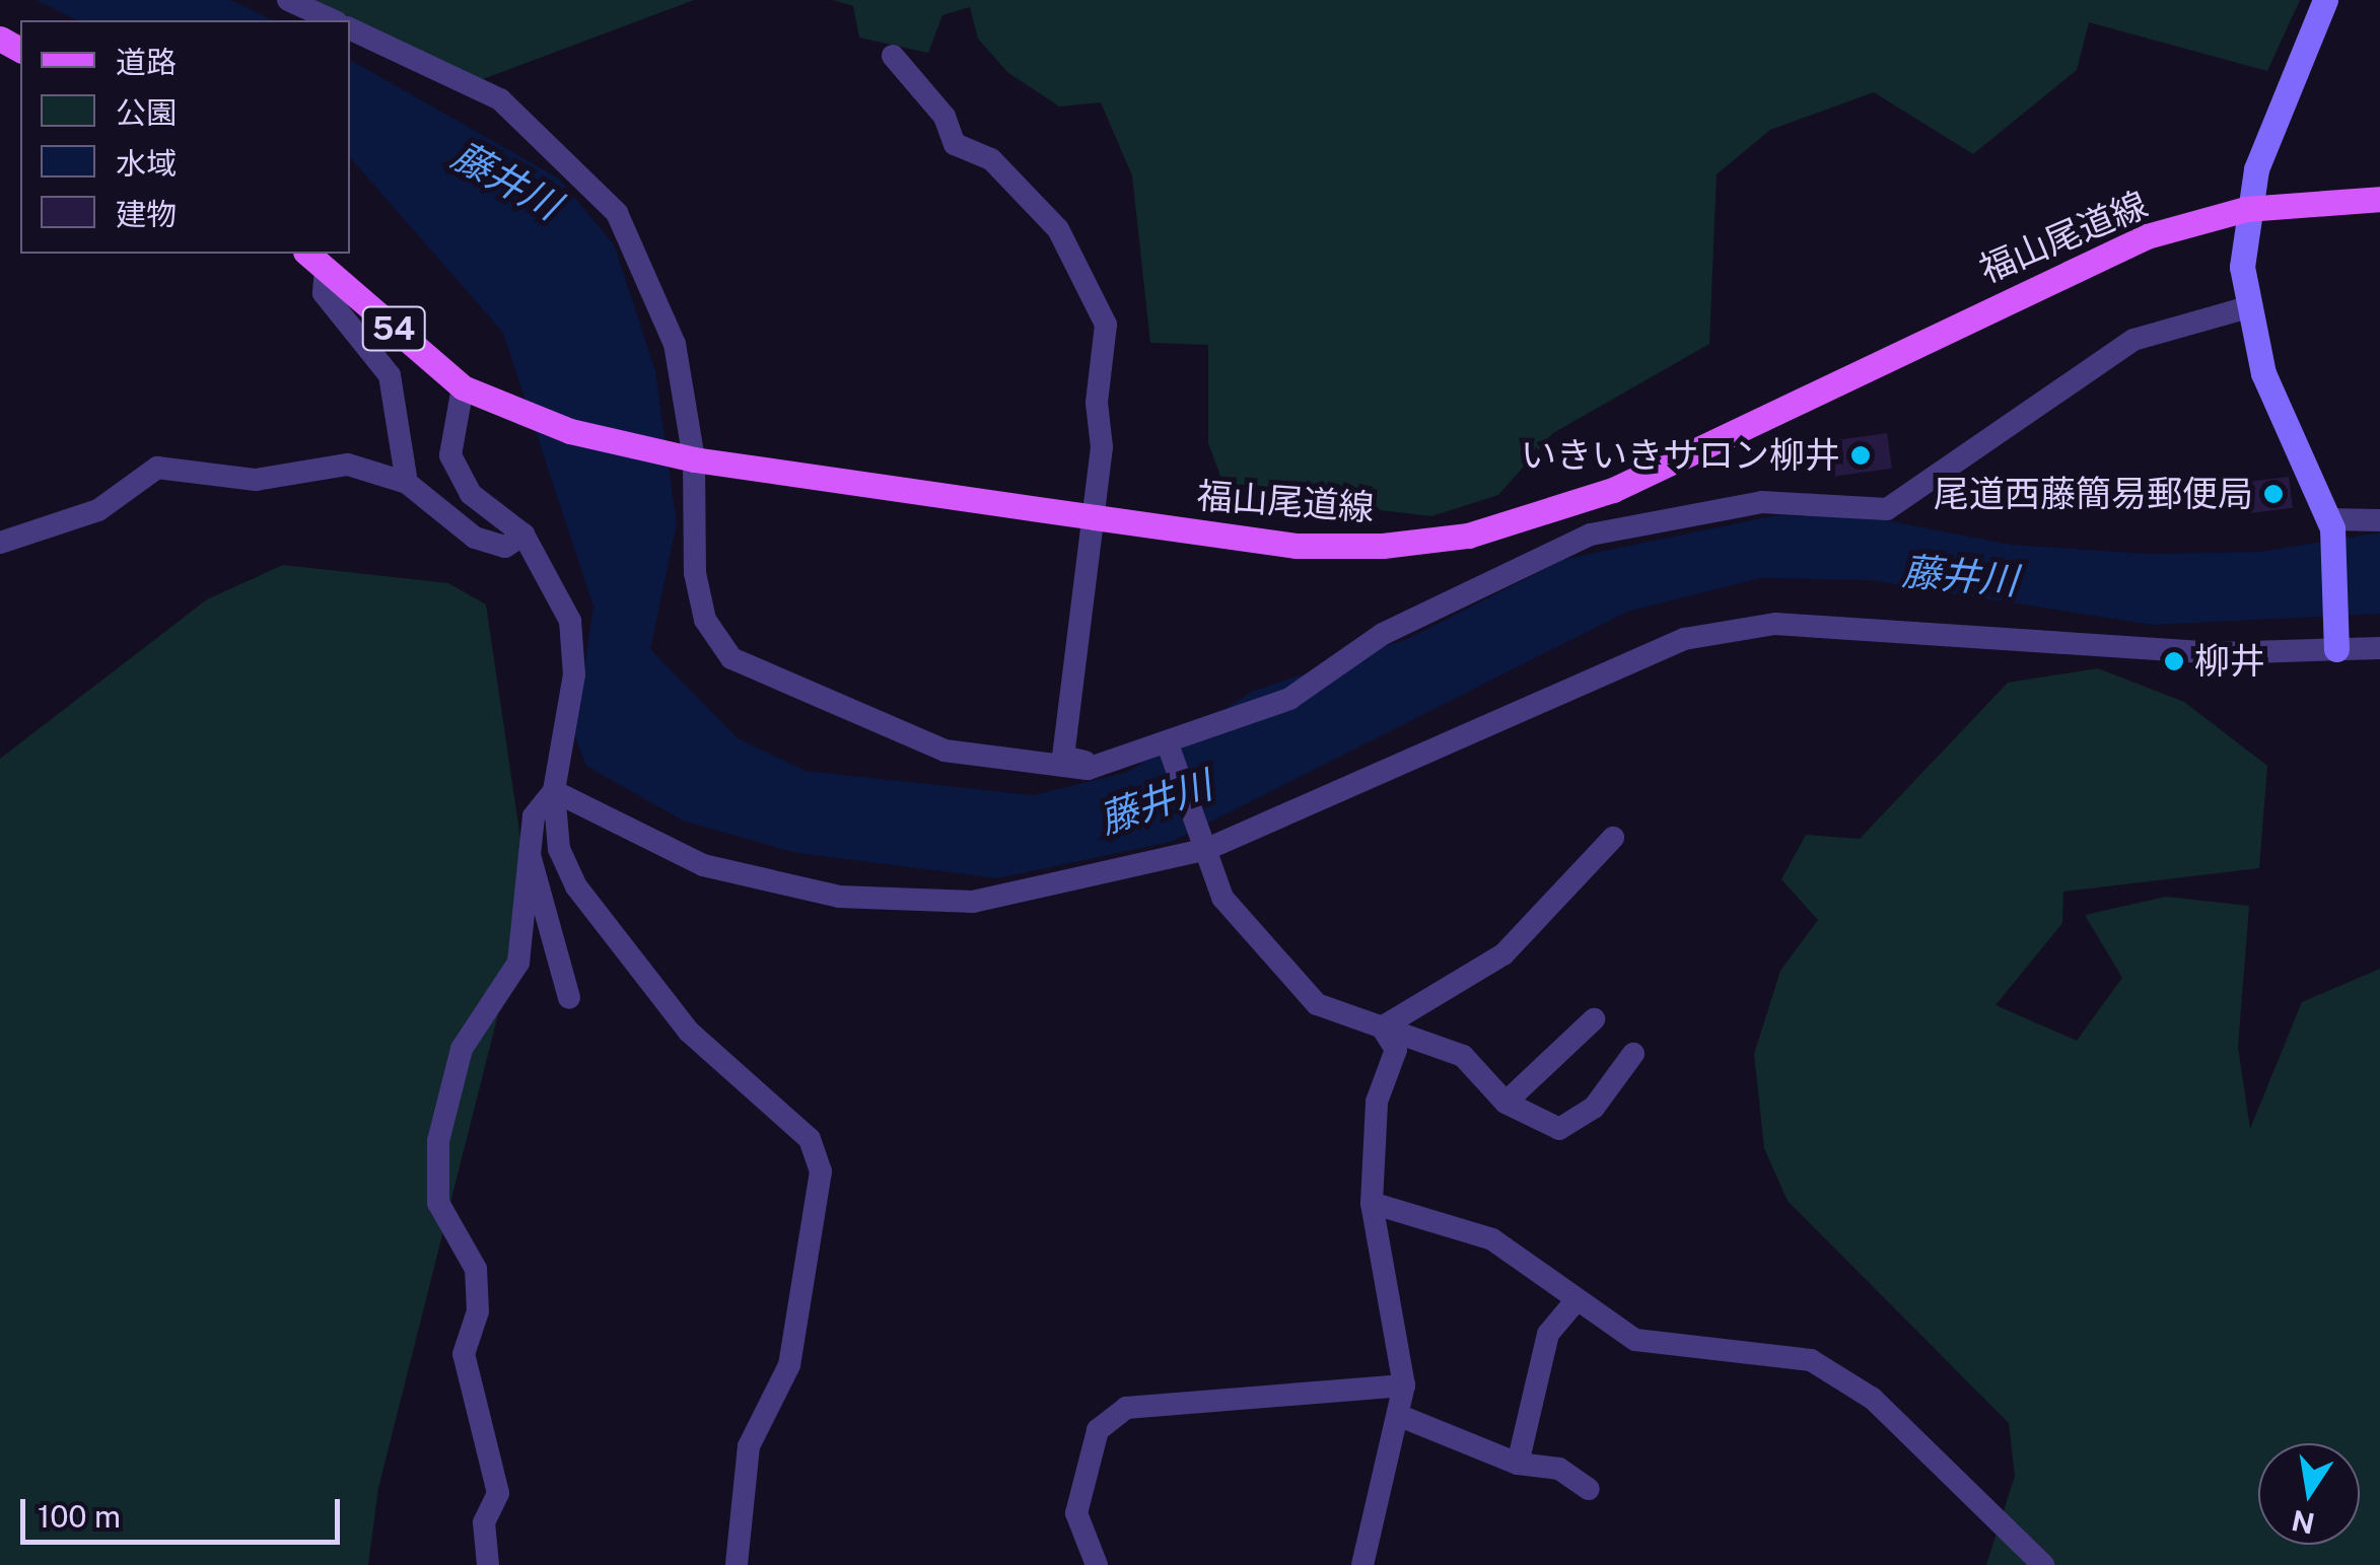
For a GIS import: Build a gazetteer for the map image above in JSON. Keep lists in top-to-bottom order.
{
  "streets": {
    "main road": ["福山尾道線", "54"]
  },
  "water": ["藤井川"],
  "places": ["いきいきサロン柳井", "尾道西藤簡易郵便局", "柳井"],
  "legend": [
    "道路",
    "公園",
    "水域",
    "建物"
  ],
  "scale_bar": "100 m",
  "north": "bottom"
}
